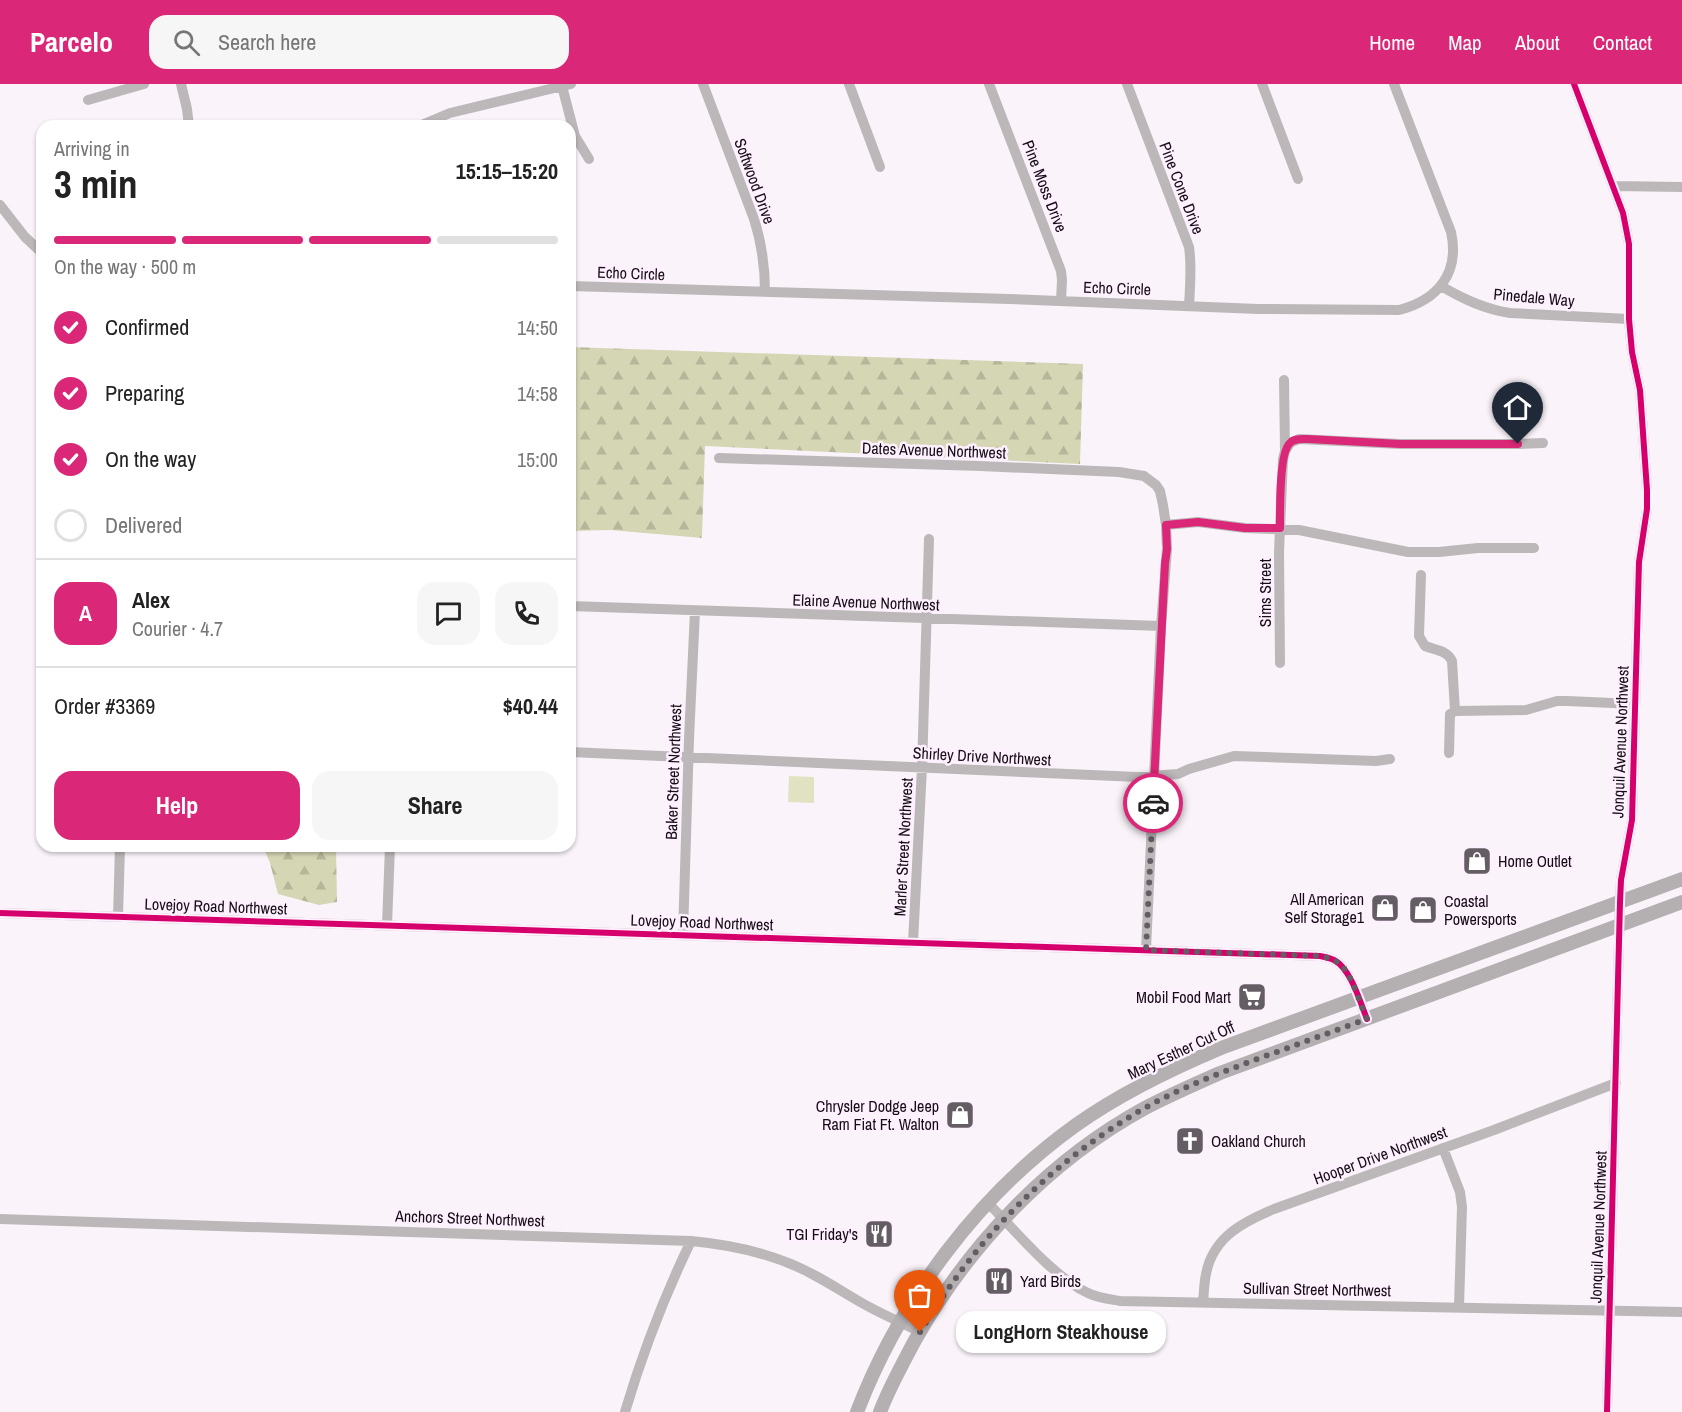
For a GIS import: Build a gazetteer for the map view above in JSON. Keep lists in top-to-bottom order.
{
  "streets": {
    "main road": ["Mary Esther Cut Off"],
    "street": [
      "Softwood Drive",
      "Pine Moss Drive",
      "Pine Cone Drive",
      "Echo Circle",
      "Pinedale Way",
      "Dates Avenue Northwest",
      "Sims Street",
      "Elaine Avenue Northwest",
      "Jonquil Avenue Northwest",
      "Shirley Drive Northwest",
      "Baker Street Northwest",
      "Marler Street Northwest",
      "Lovejoy Road Northwest",
      "Hooper Drive Northwest",
      "Anchors Street Northwest",
      "Sullivan Street Northwest"
    ]
  },
  "crossings": [
    ["Softwood Drive", "Echo Circle"],
    ["Pine Moss Drive", "Echo Circle"],
    ["Pine Cone Drive", "Echo Circle"],
    ["Echo Circle", "Pinedale Way"],
    ["Pinedale Way", "Jonquil Avenue Northwest"],
    ["Elaine Avenue Northwest", "Baker Street Northwest"],
    ["Elaine Avenue Northwest", "Marler Street Northwest"],
    ["Jonquil Avenue Northwest", "Mary Esther Cut Off"],
    ["Jonquil Avenue Northwest", "Hooper Drive Northwest"],
    ["Jonquil Avenue Northwest", "Sullivan Street Northwest"],
    ["Shirley Drive Northwest", "Baker Street Northwest"],
    ["Shirley Drive Northwest", "Marler Street Northwest"],
    ["Baker Street Northwest", "Lovejoy Road Northwest"],
    ["Marler Street Northwest", "Lovejoy Road Northwest"],
    ["Lovejoy Road Northwest", "Mary Esther Cut Off"],
    ["Mary Esther Cut Off", "Anchors Street Northwest"],
    ["Mary Esther Cut Off", "Sullivan Street Northwest"],
    ["Hooper Drive Northwest", "Sullivan Street Northwest"]
  ],
  "places": {
    "shop": [
      "Home Outlet",
      "All American Self Storage1",
      "Coastal Powersports",
      "Chrysler Dodge Jeep Ram Fiat Ft. Walton"
    ],
    "supermarket": ["Mobil Food Mart"],
    "church": ["Oakland Church"],
    "restaurant": ["TGI Friday's", "Yard Birds"],
    "other": ["LongHorn Steakhouse"]
  },
  "page": {
    "header": "Parcelo",
    "search": "Search here",
    "nav": [
      "Home",
      "Map",
      "About",
      "Contact"
    ],
    "heading": ["3 min", "Arriving in", "15:15–15:20"],
    "panel": [
      "Alex",
      "Courier · 4.7",
      "Order #3369",
      "$40.44"
    ],
    "bar": "On the way · 500 m",
    "list": [
      ["Confirmed", "14:50"],
      ["Preparing", "14:58"],
      ["On the way", "15:00"],
      "Delivered"
    ],
    "round": "A",
    "buttons": ["Help", "Share"],
    "bubble": "LongHorn Steakhouse"
  }
}
